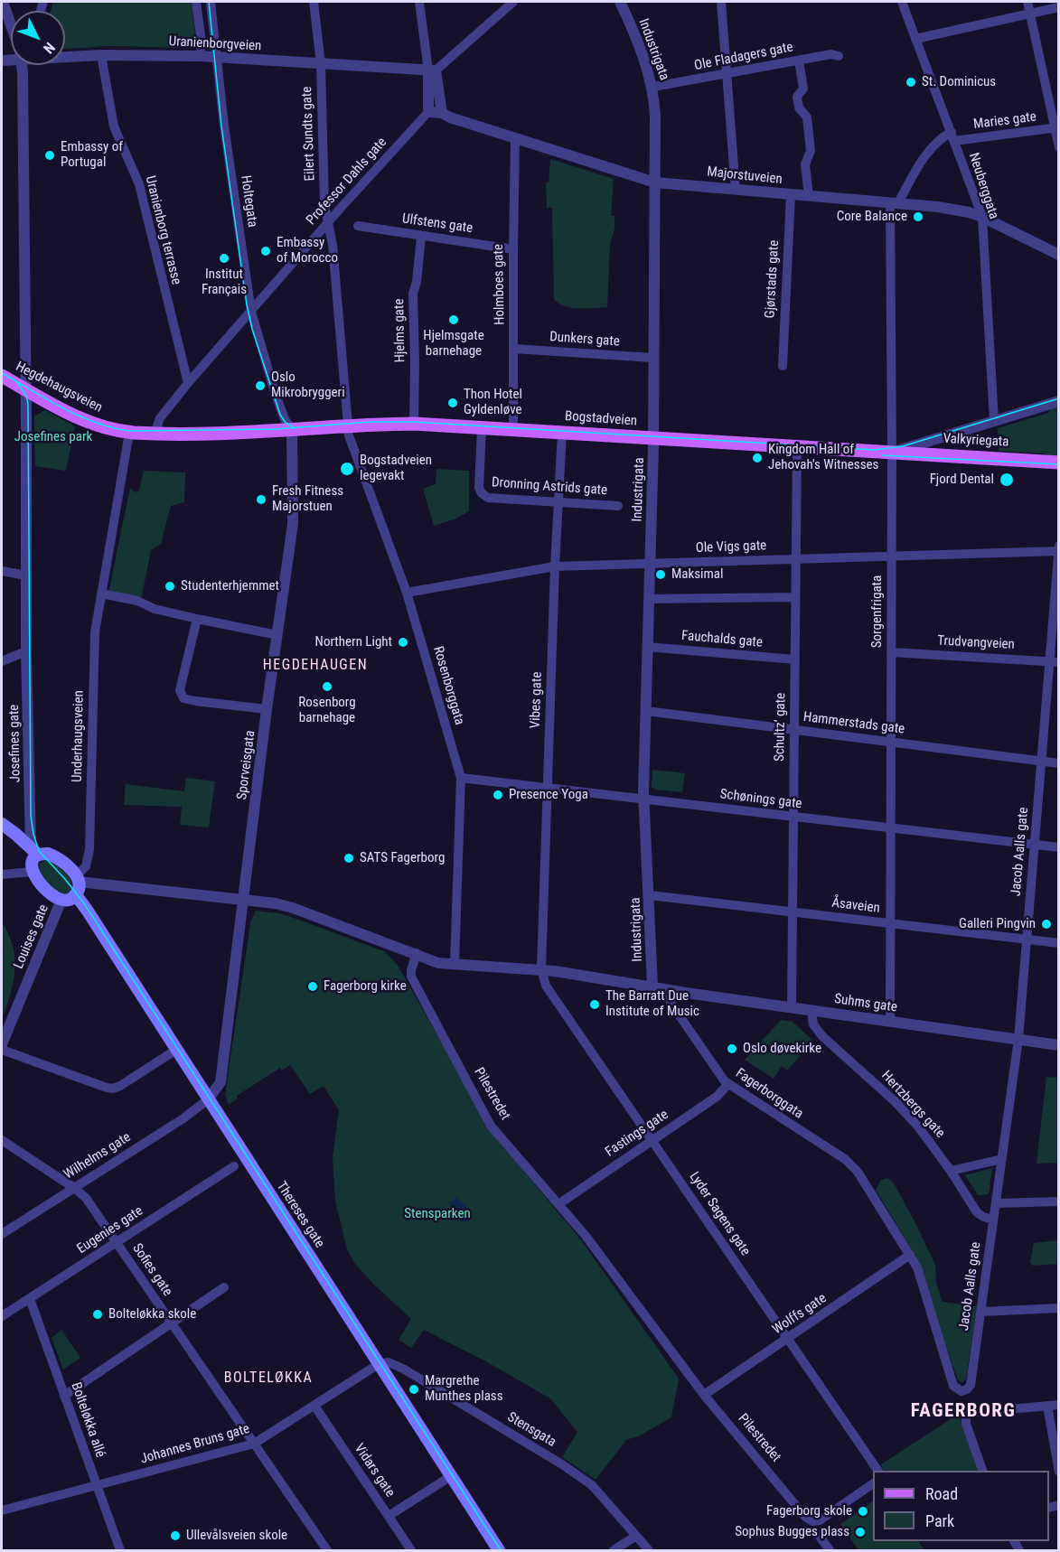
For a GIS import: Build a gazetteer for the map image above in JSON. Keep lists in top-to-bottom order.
{
  "streets": {
    "main road": [
      "Hegdehaugsveien",
      "Bogstadveien",
      "Valkyriegata",
      "Thereses gate"
    ],
    "street": [
      "Uranienborgveien",
      "Industrigata",
      "Ole Fladagers gate",
      "Maries gate",
      "Eilert Sundts gate",
      "Majorstuveien",
      "Professor Dahls gate",
      "Neuberggata",
      "Holtegata",
      "Ulfstens gate",
      "Uranienborg terrasse",
      "Gjørstads gate",
      "Holmboes gate",
      "Hjelms gate",
      "Dunkers gate",
      "Dronning Astrids gate",
      "Ole Vigs gate",
      "Sorgenfrigata",
      "Fauchalds gate",
      "Trudvangveien",
      "Rosenborggata",
      "Vibes gate",
      "Hammerstads gate",
      "Schultz’ gate",
      "Underhaugsveien",
      "Josefines gate",
      "Sporveisgata",
      "Schønings gate",
      "Jacob Aalls gate",
      "Åsaveien",
      "Louises gate",
      "Suhms gate",
      "Pilestredet",
      "Fagerborggata",
      "Hertzbergs gate",
      "Fastings gate",
      "Wilhelms gate",
      "Lyder Sagens gate",
      "Eugenies gate",
      "Sofies gate",
      "Wolffs gate",
      "Bolteløkka allé",
      "Stensgata",
      "Johannes Bruns gate",
      "Vidars gate"
    ]
  },
  "crossings": [
    ["Uranienborgveien", "Eilert Sundts gate"],
    ["Uranienborgveien", "Holtegata"],
    ["Uranienborgveien", "Uranienborg terrasse"],
    ["Industrigata", "Ole Fladagers gate"],
    ["Industrigata", "Majorstuveien"],
    ["Industrigata", "Dunkers gate"],
    ["Industrigata", "Bogstadveien"],
    ["Industrigata", "Ole Vigs gate"],
    ["Industrigata", "Fauchalds gate"],
    ["Industrigata", "Hammerstads gate"],
    ["Industrigata", "Schønings gate"],
    ["Industrigata", "Åsaveien"],
    ["Maries gate", "Neuberggata"],
    ["Eilert Sundts gate", "Professor Dahls gate"],
    ["Eilert Sundts gate", "Bogstadveien"],
    ["Eilert Sundts gate", "Rosenborggata"],
    ["Majorstuveien", "Professor Dahls gate"],
    ["Majorstuveien", "Neuberggata"],
    ["Majorstuveien", "Gjørstads gate"],
    ["Majorstuveien", "Holmboes gate"],
    ["Majorstuveien", "Sorgenfrigata"],
    ["Professor Dahls gate", "Holtegata"],
    ["Professor Dahls gate", "Uranienborg terrasse"],
    ["Professor Dahls gate", "Bogstadveien"],
    ["Neuberggata", "Bogstadveien"],
    ["Holtegata", "Bogstadveien"],
    ["Holtegata", "Sporveisgata"],
    ["Ulfstens gate", "Holmboes gate"],
    ["Ulfstens gate", "Hjelms gate"],
    ["Holmboes gate", "Dunkers gate"],
    ["Holmboes gate", "Bogstadveien"],
    ["Hjelms gate", "Bogstadveien"],
    ["Hegdehaugsveien", "Bogstadveien"],
    ["Hegdehaugsveien", "Underhaugsveien"],
    ["Hegdehaugsveien", "Josefines gate"],
    ["Bogstadveien", "Valkyriegata"],
    ["Bogstadveien", "Dronning Astrids gate"],
    ["Bogstadveien", "Sorgenfrigata"],
    ["Bogstadveien", "Rosenborggata"],
    ["Bogstadveien", "Vibes gate"],
    ["Bogstadveien", "Schultz’ gate"],
    ["Bogstadveien", "Underhaugsveien"],
    ["Bogstadveien", "Sporveisgata"],
    ["Valkyriegata", "Sorgenfrigata"],
    ["Dronning Astrids gate", "Vibes gate"],
    ["Ole Vigs gate", "Sorgenfrigata"],
    ["Ole Vigs gate", "Rosenborggata"],
    ["Ole Vigs gate", "Vibes gate"],
    ["Ole Vigs gate", "Schultz’ gate"],
    ["Ole Vigs gate", "Jacob Aalls gate"],
    ["Sorgenfrigata", "Trudvangveien"],
    ["Sorgenfrigata", "Hammerstads gate"],
    ["Sorgenfrigata", "Schønings gate"],
    ["Sorgenfrigata", "Åsaveien"],
    ["Sorgenfrigata", "Suhms gate"],
    ["Fauchalds gate", "Schultz’ gate"],
    ["Trudvangveien", "Jacob Aalls gate"],
    ["Rosenborggata", "Schønings gate"],
    ["Vibes gate", "Schønings gate"],
    ["Vibes gate", "Lyder Sagens gate"],
    ["Hammerstads gate", "Schultz’ gate"],
    ["Hammerstads gate", "Jacob Aalls gate"],
    ["Schultz’ gate", "Schønings gate"],
    ["Schultz’ gate", "Åsaveien"],
    ["Schultz’ gate", "Suhms gate"],
    ["Sporveisgata", "Wilhelms gate"],
    ["Sporveisgata", "Thereses gate"],
    ["Schønings gate", "Jacob Aalls gate"],
    ["Jacob Aalls gate", "Åsaveien"],
    ["Jacob Aalls gate", "Suhms gate"],
    ["Jacob Aalls gate", "Fagerborggata"],
    ["Jacob Aalls gate", "Hertzbergs gate"],
    ["Suhms gate", "Fagerborggata"],
    ["Suhms gate", "Hertzbergs gate"],
    ["Pilestredet", "Fastings gate"],
    ["Pilestredet", "Wolffs gate"],
    ["Fagerborggata", "Fastings gate"],
    ["Fagerborggata", "Wolffs gate"],
    ["Fastings gate", "Lyder Sagens gate"],
    ["Wilhelms gate", "Thereses gate"],
    ["Wilhelms gate", "Sofies gate"],
    ["Lyder Sagens gate", "Wolffs gate"],
    ["Thereses gate", "Stensgata"],
    ["Thereses gate", "Johannes Bruns gate"],
    ["Eugenies gate", "Sofies gate"],
    ["Eugenies gate", "Bolteløkka allé"],
    ["Sofies gate", "Johannes Bruns gate"],
    ["Bolteløkka allé", "Johannes Bruns gate"],
    ["Stensgata", "Johannes Bruns gate"],
    ["Johannes Bruns gate", "Vidars gate"]
  ],
  "districts": ["HEGDEHAUGEN", "BOLTELØKKA", "FAGERBORG"],
  "parks": ["Josefines park", "Stensparken"],
  "places": [
    "St. Dominicus",
    "Embassy of Portugal",
    "Core Balance",
    "Embassy of Morocco",
    "Institut Français",
    "Hjelmsgate barnehage",
    "Oslo Mikrobryggeri",
    "Thon Hotel Gyldenløve",
    "Kingdom Hall of Jehovah's Witnesses",
    "Bogstadveien legevakt",
    "Fjord Dental",
    "Fresh Fitness Majorstuen",
    "Maksimal",
    "Studenterhjemmet",
    "Northern Light",
    "Rosenborg barnehage",
    "Presence Yoga",
    "SATS Fagerborg",
    "Galleri Pingvin",
    "Fagerborg kirke",
    "The Barratt Due Institute of Music",
    "Oslo døvekirke",
    "Bolteløkka skole",
    "Margrethe Munthes plass",
    "Fagerborg skole",
    "Sophus Bugges plass",
    "Ullevålsveien skole"
  ],
  "legend": ["Road", "Park"],
  "north": "bottom right"
}
